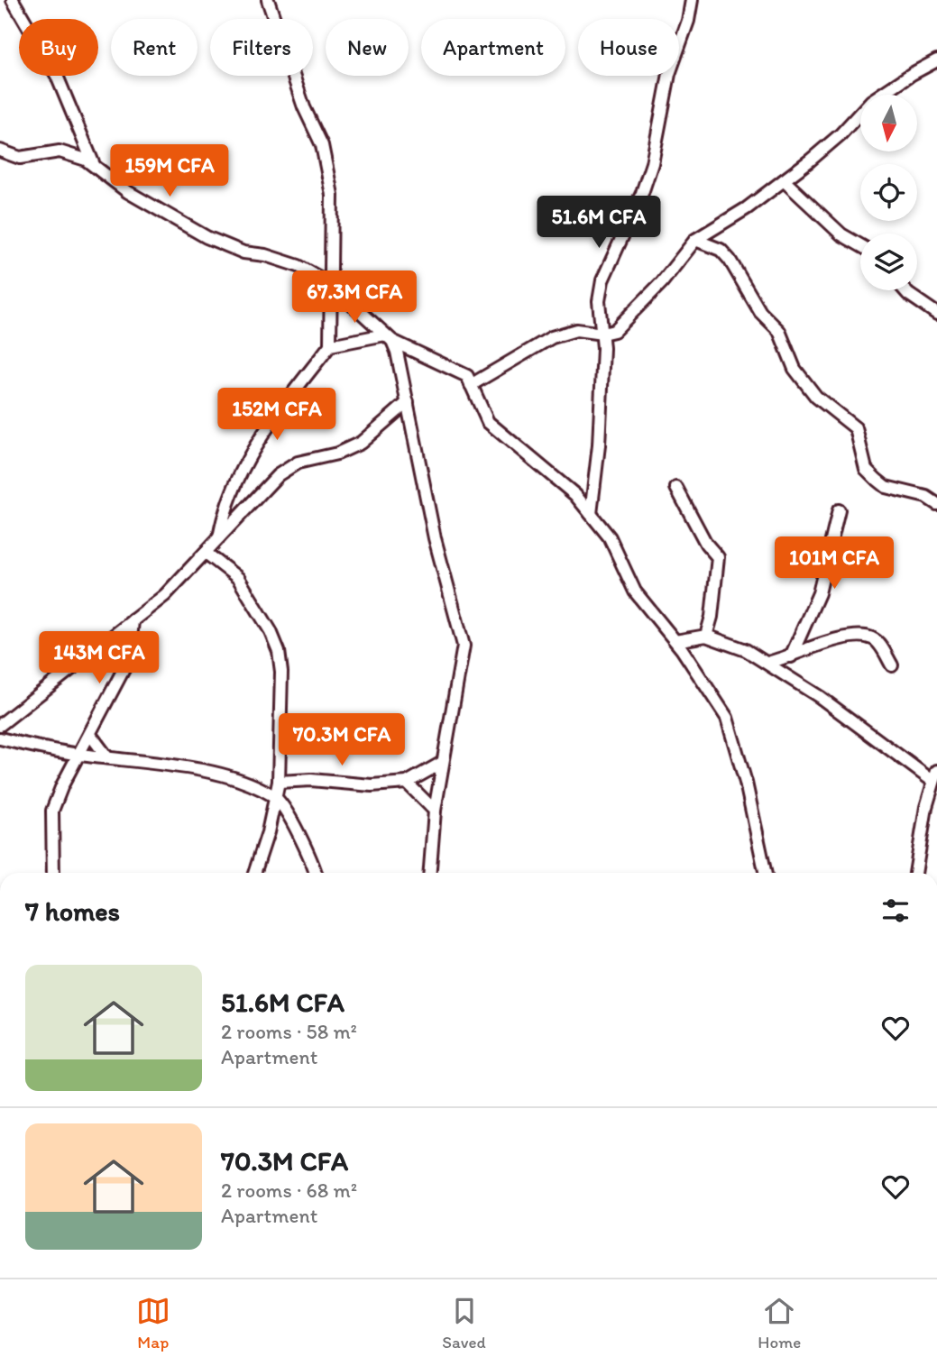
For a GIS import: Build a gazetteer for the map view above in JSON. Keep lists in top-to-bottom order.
{
  "north": "bottom",
  "page": {
    "chip": [
      "Buy",
      "Rent",
      "Filters",
      "New",
      "Apartment",
      "House"
    ],
    "price": [
      "159M CFA",
      "51.6M CFA",
      "67.3M CFA",
      "152M CFA",
      "101M CFA",
      "143M CFA",
      "70.3M CFA"
    ],
    "heading": "7 homes",
    "list": [
      {
        "name": "51.6M CFA",
        "note": "2 rooms · 58 m² · Apartment"
      },
      {
        "name": "70.3M CFA",
        "note": "2 rooms · 68 m² · Apartment"
      }
    ],
    "tabs": ["Map", "Saved", "Home"]
  }
}
